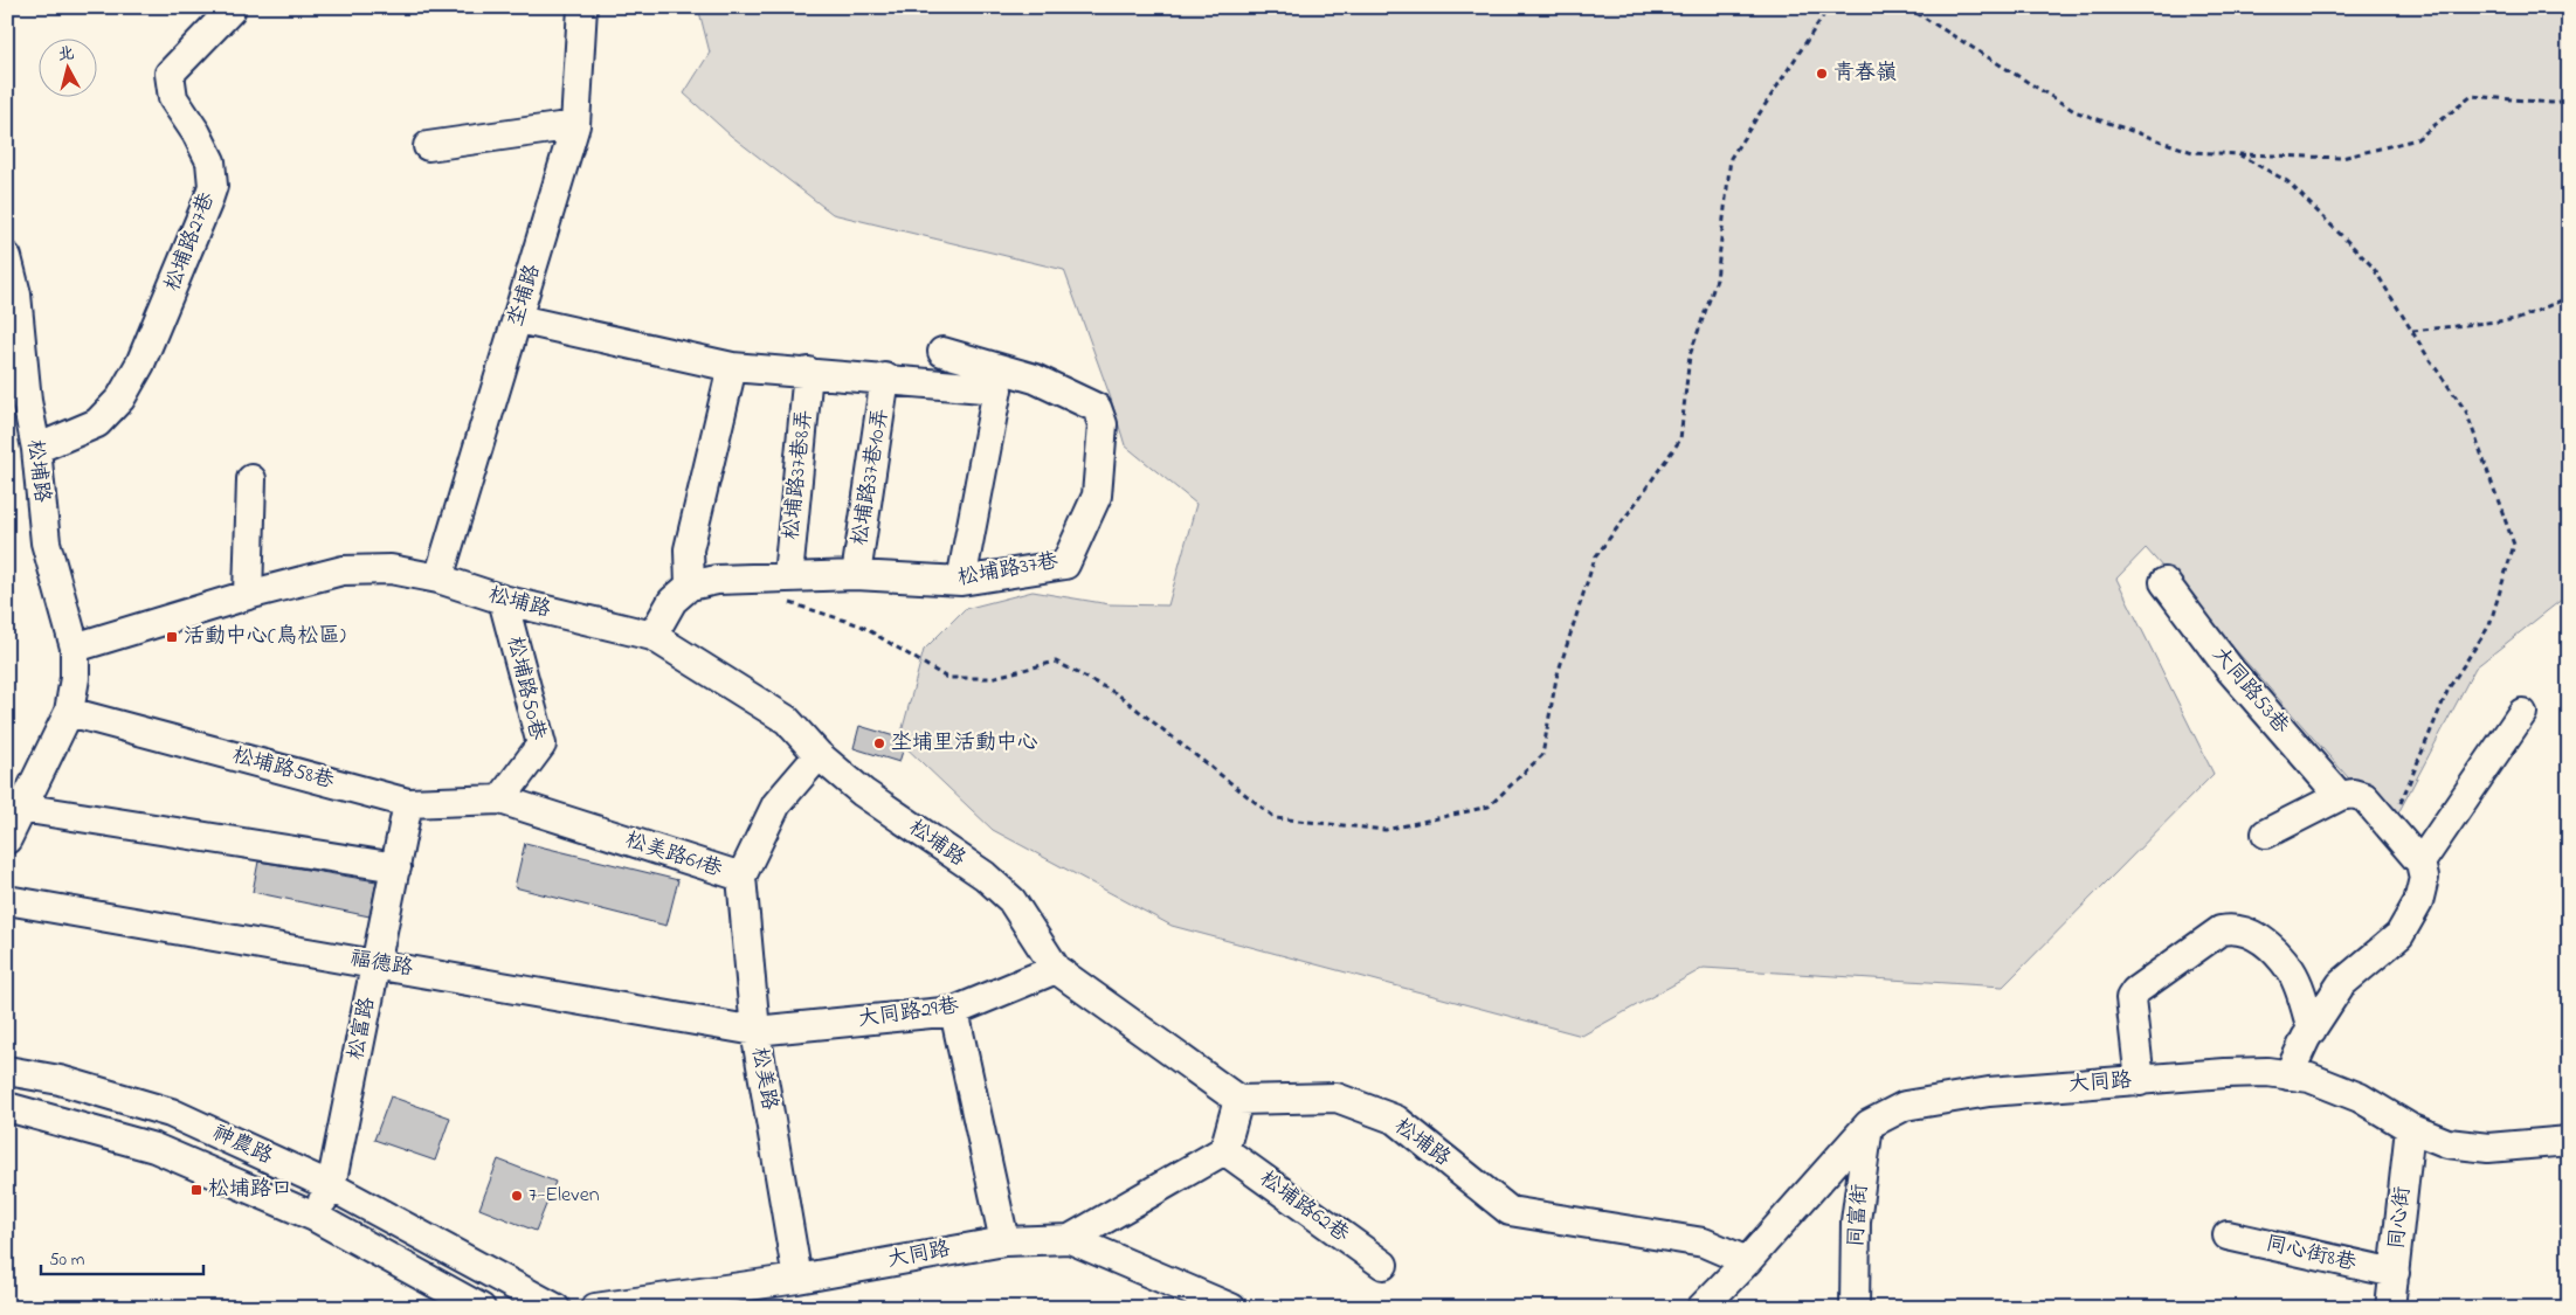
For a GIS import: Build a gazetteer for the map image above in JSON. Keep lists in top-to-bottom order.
{
  "streets": {
    "street": [
      "松埔路27巷",
      "坔埔路",
      "松埔路",
      "松埔路37巷8弄",
      "松埔路37巷10弄",
      "松埔路37巷",
      "松埔路50巷",
      "大同路53巷",
      "松埔路58巷",
      "松美路61巷",
      "福德路",
      "大同路29巷",
      "松富路",
      "松美路",
      "大同路",
      "神農路",
      "松埔路62巷",
      "同富街",
      "同心街",
      "同心街8巷"
    ]
  },
  "crossings": [
    ["松埔路27巷", "松埔路"],
    ["坔埔路", "松埔路"],
    ["松埔路", "松埔路50巷"],
    ["松埔路", "松埔路58巷"],
    ["松埔路", "松美路61巷"],
    ["松埔路", "大同路29巷"],
    ["松埔路", "大同路"],
    ["松埔路37巷8弄", "松埔路37巷"],
    ["松埔路37巷10弄", "松埔路37巷"],
    ["松埔路50巷", "松埔路58巷"],
    ["松埔路50巷", "松美路61巷"],
    ["松埔路58巷", "松美路61巷"],
    ["松埔路58巷", "松富路"],
    ["松美路61巷", "松美路"],
    ["福德路", "大同路29巷"],
    ["福德路", "松富路"],
    ["福德路", "松美路"],
    ["大同路29巷", "松美路"],
    ["松富路", "神農路"],
    ["松美路", "大同路"],
    ["大同路", "同富街"],
    ["大同路", "同心街"],
    ["同心街", "同心街8巷"]
  ],
  "places": {
    "other": ["青春嶺", "坔埔里活動中心", "7-Eleven"],
    "transit": ["活動中心(鳥松區)", "松埔路口"]
  },
  "scale_bar": "50 m",
  "north": "top"
}
